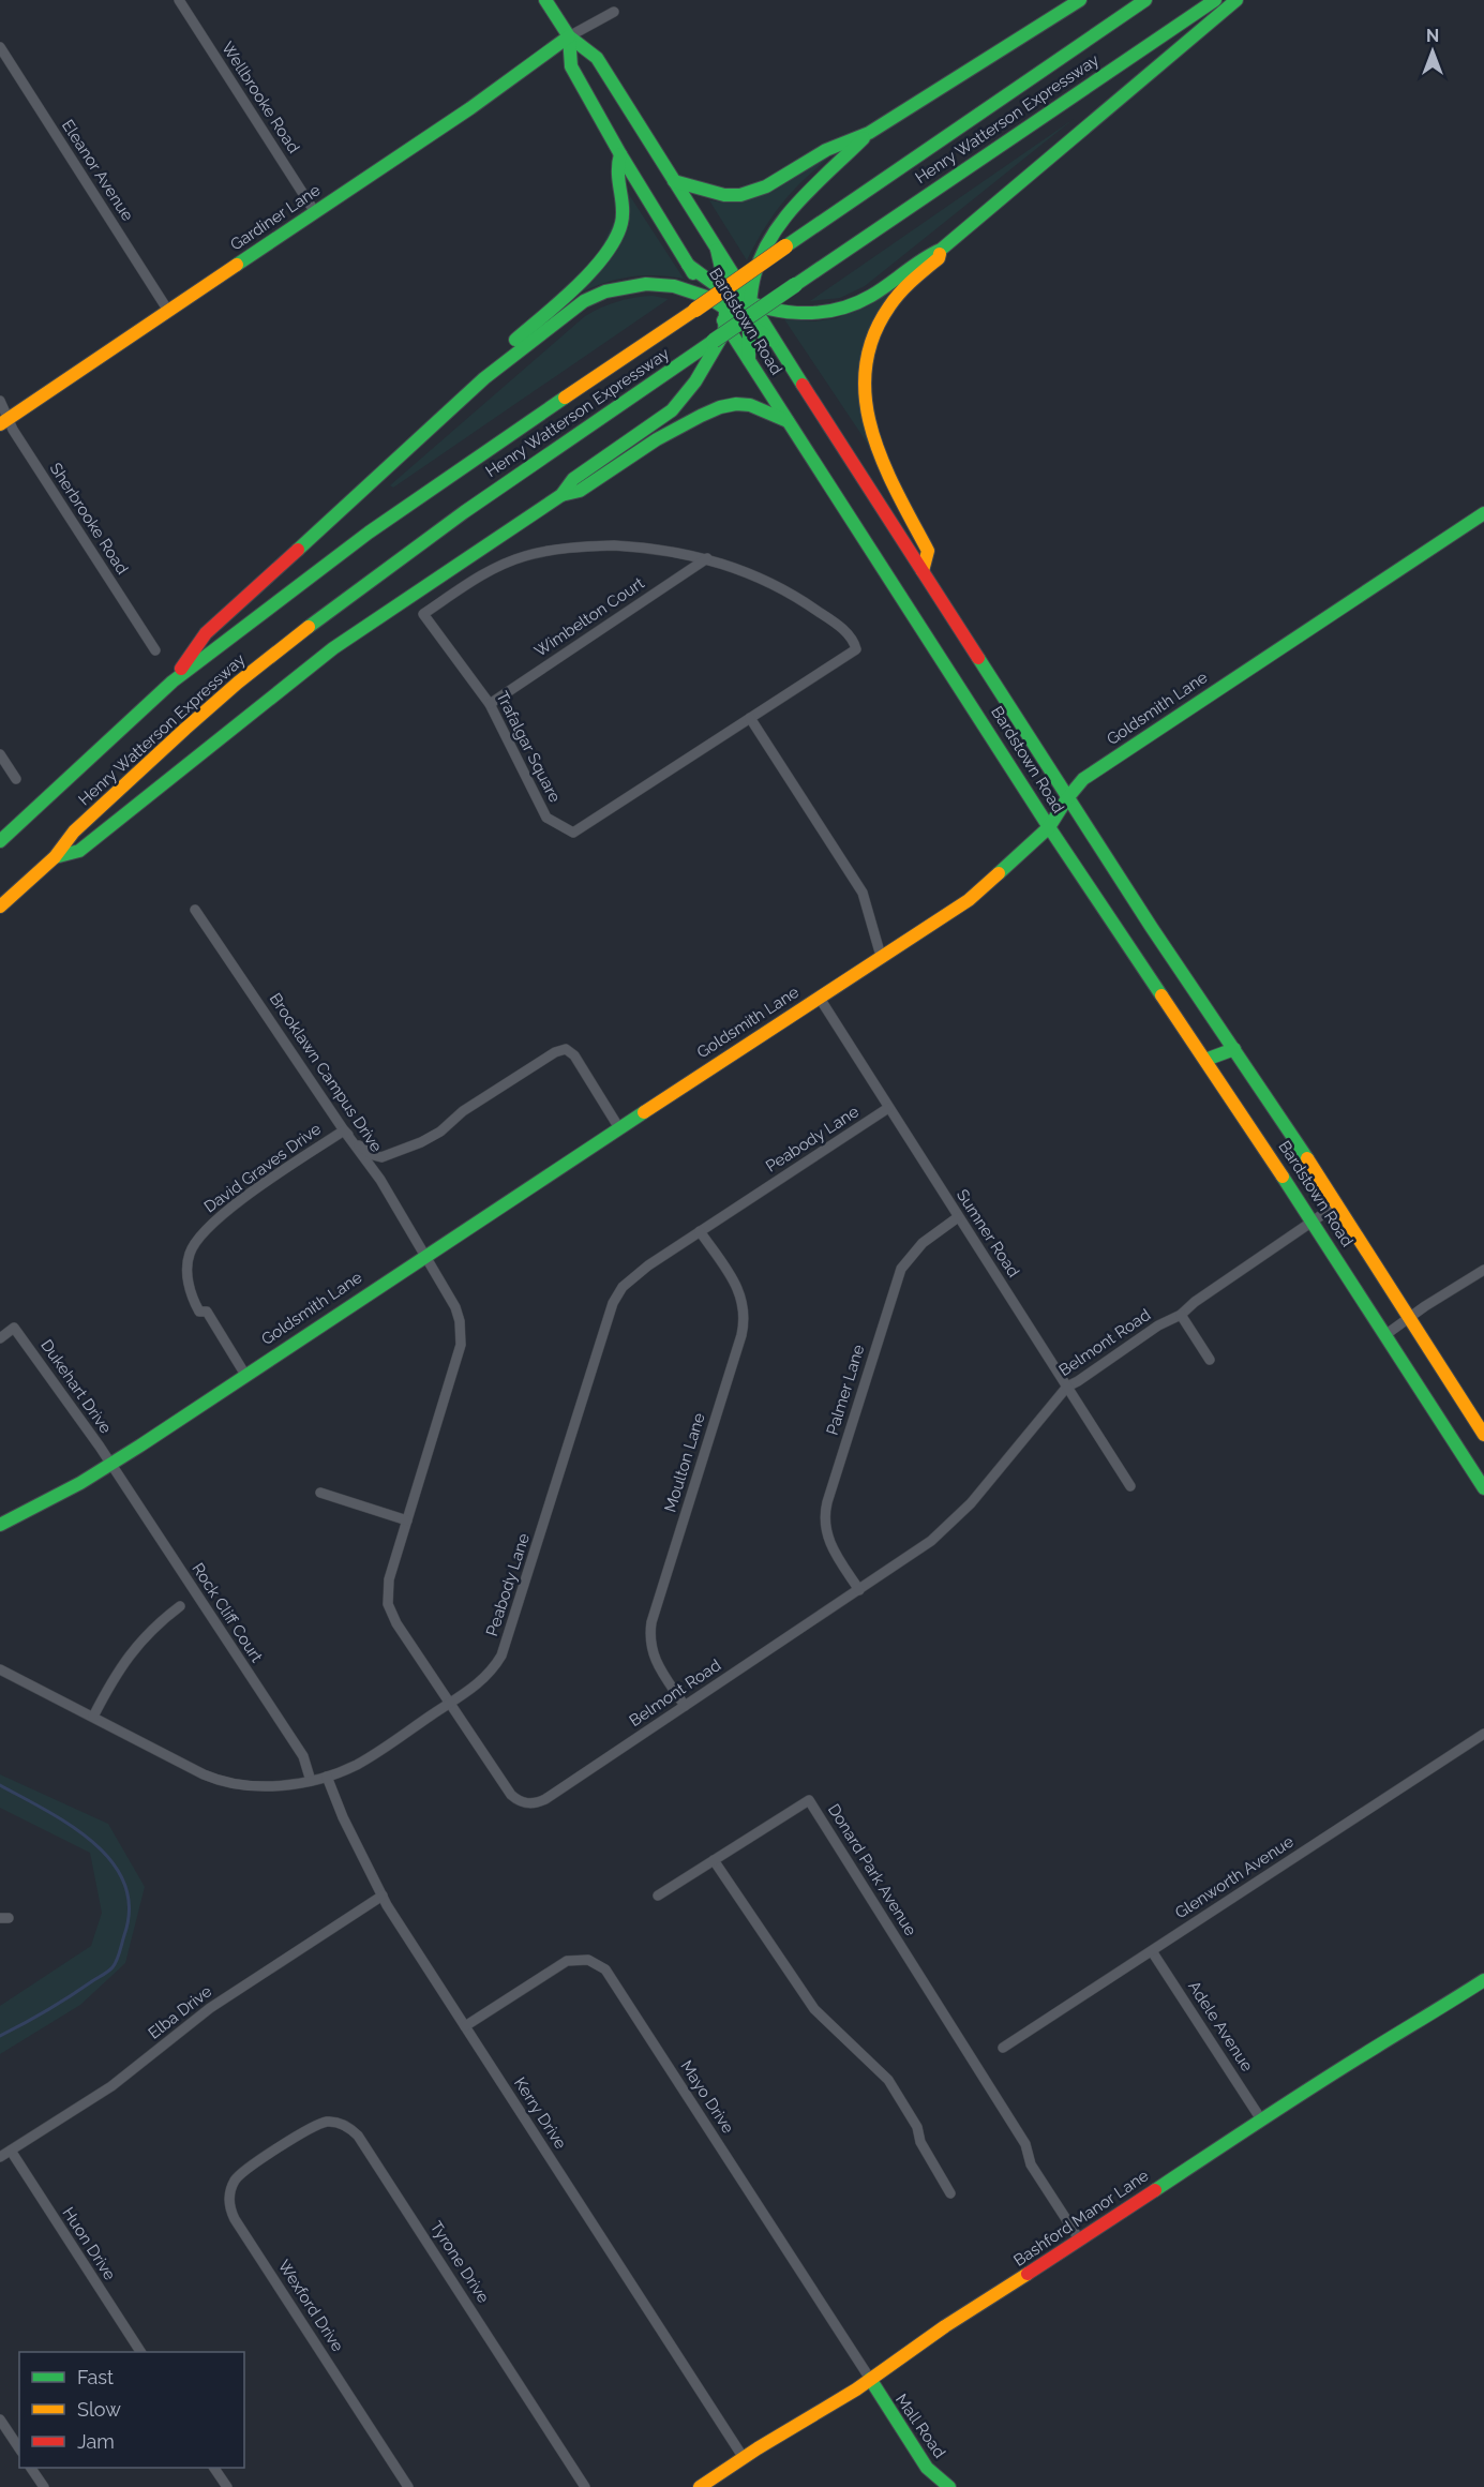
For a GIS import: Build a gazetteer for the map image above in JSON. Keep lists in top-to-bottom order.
{
  "streets": {
    "main road": [
      "Henry Watterson Expressway",
      "Gardiner Lane",
      "Bardstown Road",
      "Goldsmith Lane",
      "Bashford Manor Lane",
      "Mall Road"
    ],
    "street": [
      "Wellbrooke Road",
      "Eleanor Avenue",
      "Sherbrooke Road",
      "Wimbelton Court",
      "Trafalgar Square",
      "Brooklawn Campus Drive",
      "Peabody Lane",
      "David Graves Drive",
      "Sumner Road",
      "Belmont Road",
      "Dukehart Drive",
      "Palmer Lane",
      "Moulton Lane",
      "Rock Cliff Court",
      "Donard Park Avenue",
      "Glenworth Avenue",
      "Elba Drive",
      "Adele Avenue",
      "Mayo Drive",
      "Kerry Drive",
      "Huon Drive",
      "Tyrone Drive",
      "Wexford Drive"
    ]
  },
  "crossings": [
    ["Wellbrooke Road", "Gardiner Lane"],
    ["Eleanor Avenue", "Gardiner Lane"],
    ["Gardiner Lane", "Bardstown Road"],
    ["Gardiner Lane", "Sherbrooke Road"],
    ["Bardstown Road", "Goldsmith Lane"],
    ["Bardstown Road", "Belmont Road"],
    ["Wimbelton Court", "Trafalgar Square"],
    ["Goldsmith Lane", "Brooklawn Campus Drive"],
    ["Goldsmith Lane", "David Graves Drive"],
    ["Goldsmith Lane", "Sumner Road"],
    ["Goldsmith Lane", "Belmont Road"],
    ["Goldsmith Lane", "Dukehart Drive"],
    ["Goldsmith Lane", "Rock Cliff Court"],
    ["Brooklawn Campus Drive", "David Graves Drive"],
    ["Brooklawn Campus Drive", "Belmont Road"],
    ["Peabody Lane", "Sumner Road"],
    ["Peabody Lane", "Belmont Road"],
    ["Peabody Lane", "Moulton Lane"],
    ["Peabody Lane", "Rock Cliff Court"],
    ["Peabody Lane", "Kerry Drive"],
    ["Sumner Road", "Belmont Road"],
    ["Sumner Road", "Palmer Lane"],
    ["Belmont Road", "Palmer Lane"],
    ["Belmont Road", "Moulton Lane"],
    ["Dukehart Drive", "Rock Cliff Court"],
    ["Donard Park Avenue", "Bashford Manor Lane"],
    ["Glenworth Avenue", "Adele Avenue"],
    ["Elba Drive", "Kerry Drive"],
    ["Elba Drive", "Huon Drive"],
    ["Adele Avenue", "Bashford Manor Lane"],
    ["Mayo Drive", "Kerry Drive"],
    ["Mayo Drive", "Bashford Manor Lane"],
    ["Mayo Drive", "Mall Road"],
    ["Kerry Drive", "Bashford Manor Lane"],
    ["Bashford Manor Lane", "Mall Road"],
    ["Tyrone Drive", "Wexford Drive"]
  ],
  "legend": ["Fast", "Slow", "Jam"],
  "north": "top"
}
